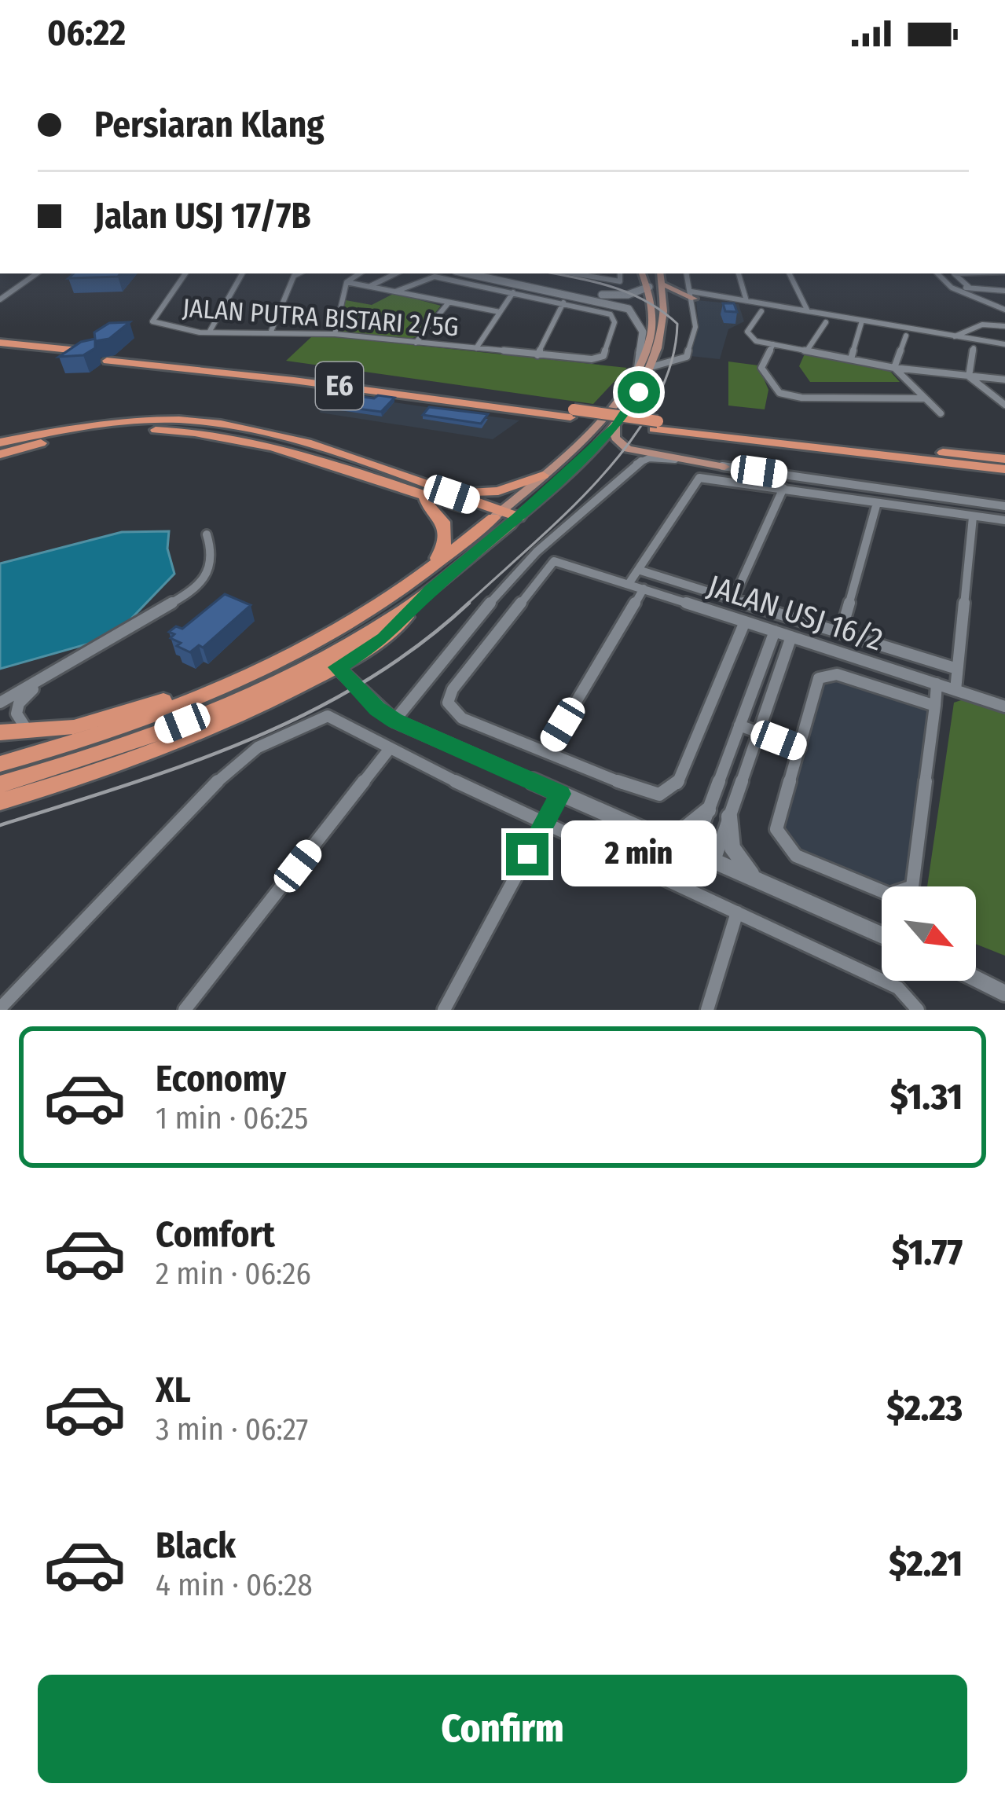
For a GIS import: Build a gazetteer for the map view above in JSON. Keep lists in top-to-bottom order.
{
  "streets": {
    "highway": ["E6"],
    "street": ["JALAN PUTRA BISTARI 2/5G", "JALAN USJ 16/2"]
  },
  "north": "bottom right",
  "page": {
    "status": "06:22",
    "banner": ["Persiaran Klang", "Jalan USJ 17/7B"],
    "bubble": "2 min",
    "list": [
      {
        "name": "Economy",
        "note": "1 min · 06:25",
        "value": "$1.31"
      },
      {
        "name": "Comfort",
        "note": "2 min · 06:26",
        "value": "$1.77"
      },
      {
        "name": "XL",
        "note": "3 min · 06:27",
        "value": "$2.23"
      },
      {
        "name": "Black",
        "note": "4 min · 06:28",
        "value": "$2.21"
      }
    ],
    "buttons": "Confirm"
  }
}
